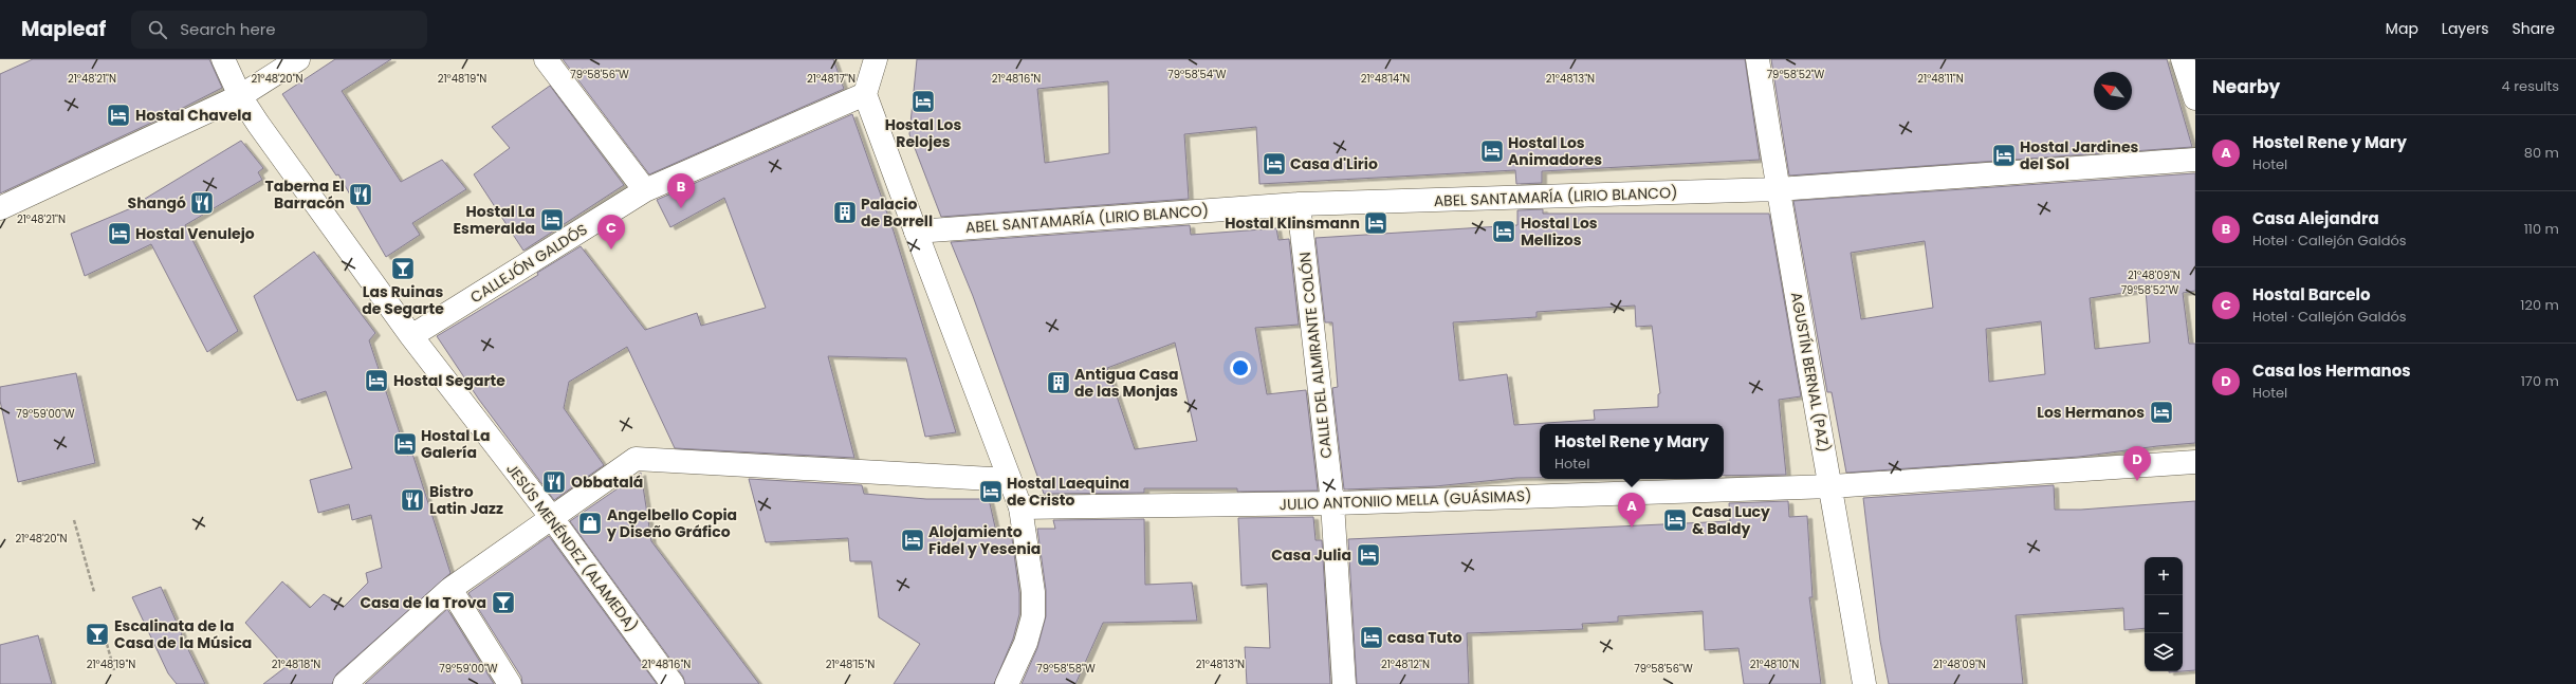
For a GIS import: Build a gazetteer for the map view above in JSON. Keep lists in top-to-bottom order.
{
  "streets": {
    "street": [
      "ABEL SANTAMARÍA (LIRIO BLANCO)",
      "CALLEJÓN GALDÓS",
      "CALLE DEL ALMIRANTE COLÓN",
      "AGUSTÍN BERNAL (PAZ)",
      "JULIO ANTONIIO MELLA (GUÁSIMAS)",
      "JESÚS MENÉNDEZ (ALAMEDA)"
    ]
  },
  "crossings": [
    ["ABEL SANTAMARÍA (LIRIO BLANCO)", "CALLE DEL ALMIRANTE COLÓN"],
    ["ABEL SANTAMARÍA (LIRIO BLANCO)", "AGUSTÍN BERNAL (PAZ)"],
    ["CALLEJÓN GALDÓS", "JESÚS MENÉNDEZ (ALAMEDA)"],
    ["CALLE DEL ALMIRANTE COLÓN", "JULIO ANTONIIO MELLA (GUÁSIMAS)"],
    ["AGUSTÍN BERNAL (PAZ)", "JULIO ANTONIIO MELLA (GUÁSIMAS)"]
  ],
  "places": {
    "hotel": [
      "Hostal Los Relojes",
      "Hostal Chavela",
      "Hostal Los Animadores",
      "Hostal Jardines del Sol",
      "Casa d'Lirio",
      "Hostal La Esmeralda",
      "Hostal Klinsmann",
      "Hostal Los Mellizos",
      "Hostal Venulejo",
      "Hostal Segarte",
      "Los Hermanos",
      "Hostal La Galería",
      "Hostal Laequina de Cristo",
      "Casa Lucy & Baldy",
      "Alojamiento Fidel y Yesenia",
      "Casa Julia",
      "casa Tuto"
    ],
    "restaurant": [
      "Taberna El Barracón",
      "Shangó",
      "Obbatalá",
      "Bistro Latin Jazz"
    ],
    "building": ["Palacio de Borrell", "Antigua Casa de las Monjas"],
    "bar": ["Las Ruinas de Segarte", "Casa de la Trova", "Escalinata de la Casa de la Música"],
    "shop": ["Angelbello Copia y Diseño Gráfico"]
  },
  "north": "top left",
  "page": {
    "header": "Mapleaf",
    "search": "Search here",
    "nav": ["Map", "Layers", "Share"],
    "heading": ["Nearby", "4 results"],
    "list": [
      {
        "mark": "A",
        "name": "Hostel Rene y Mary",
        "note": "Hotel",
        "value": "80 m"
      },
      {
        "mark": "B",
        "name": "Casa Alejandra",
        "note": "Hotel · Callejón Galdós",
        "value": "110 m"
      },
      {
        "mark": "C",
        "name": "Hostal Barcelo",
        "note": "Hotel · Callejón Galdós",
        "value": "120 m"
      },
      {
        "mark": "D",
        "name": "Casa los Hermanos",
        "note": "Hotel",
        "value": "170 m"
      }
    ],
    "pins": [
      "B",
      "C",
      "D",
      "A"
    ],
    "popup": ["Hostel Rene y Mary", "Hotel"],
    "map_buttons": ["+", "−"]
  },
  "coordinates": [
    "79°58'56\"W",
    "79°58'54\"W",
    "79°58'52\"W",
    "21°48'21\"N",
    "21°48'20\"N",
    "21°48'17\"N",
    "21°48'13\"N",
    "21°48'19\"N",
    "21°48'16\"N",
    "21°48'14\"N",
    "21°48'11\"N",
    "21°48'09\"N",
    "79°59'00\"W",
    "21°48'18\"N",
    "21°48'15\"N",
    "21°48'12\"N",
    "21°48'10\"N",
    "79°58'58\"W"
  ]
}
